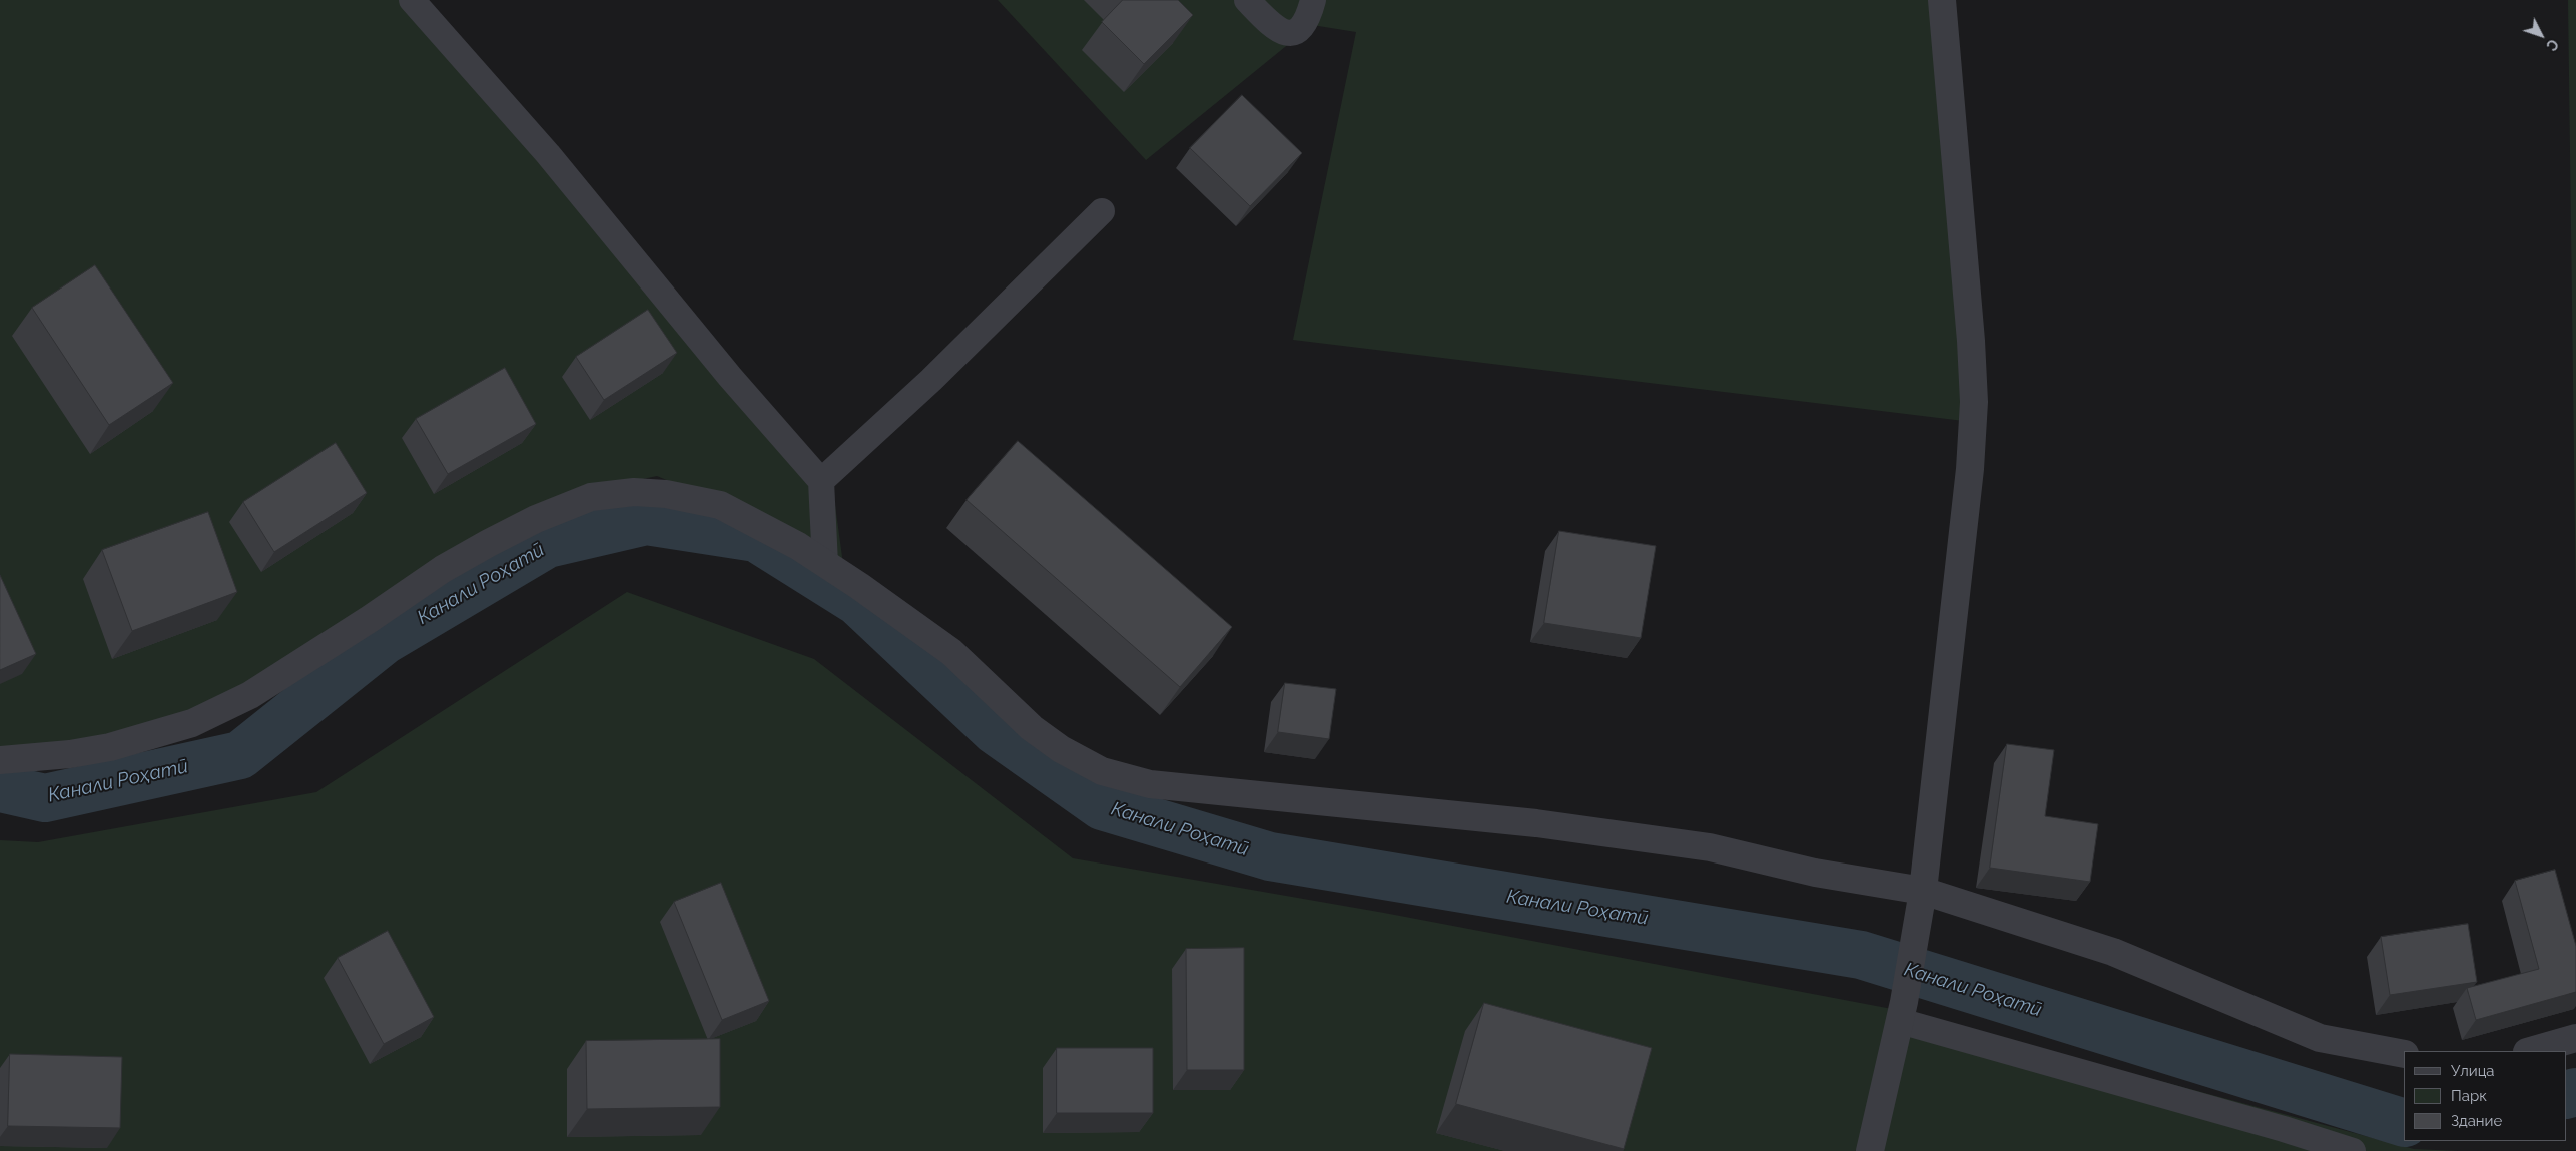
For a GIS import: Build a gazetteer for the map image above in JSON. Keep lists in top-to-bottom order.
{
  "water": ["Канали Роҳатӣ"],
  "legend": ["Улица", "Парк", "Здание"],
  "north": "bottom right"
}
